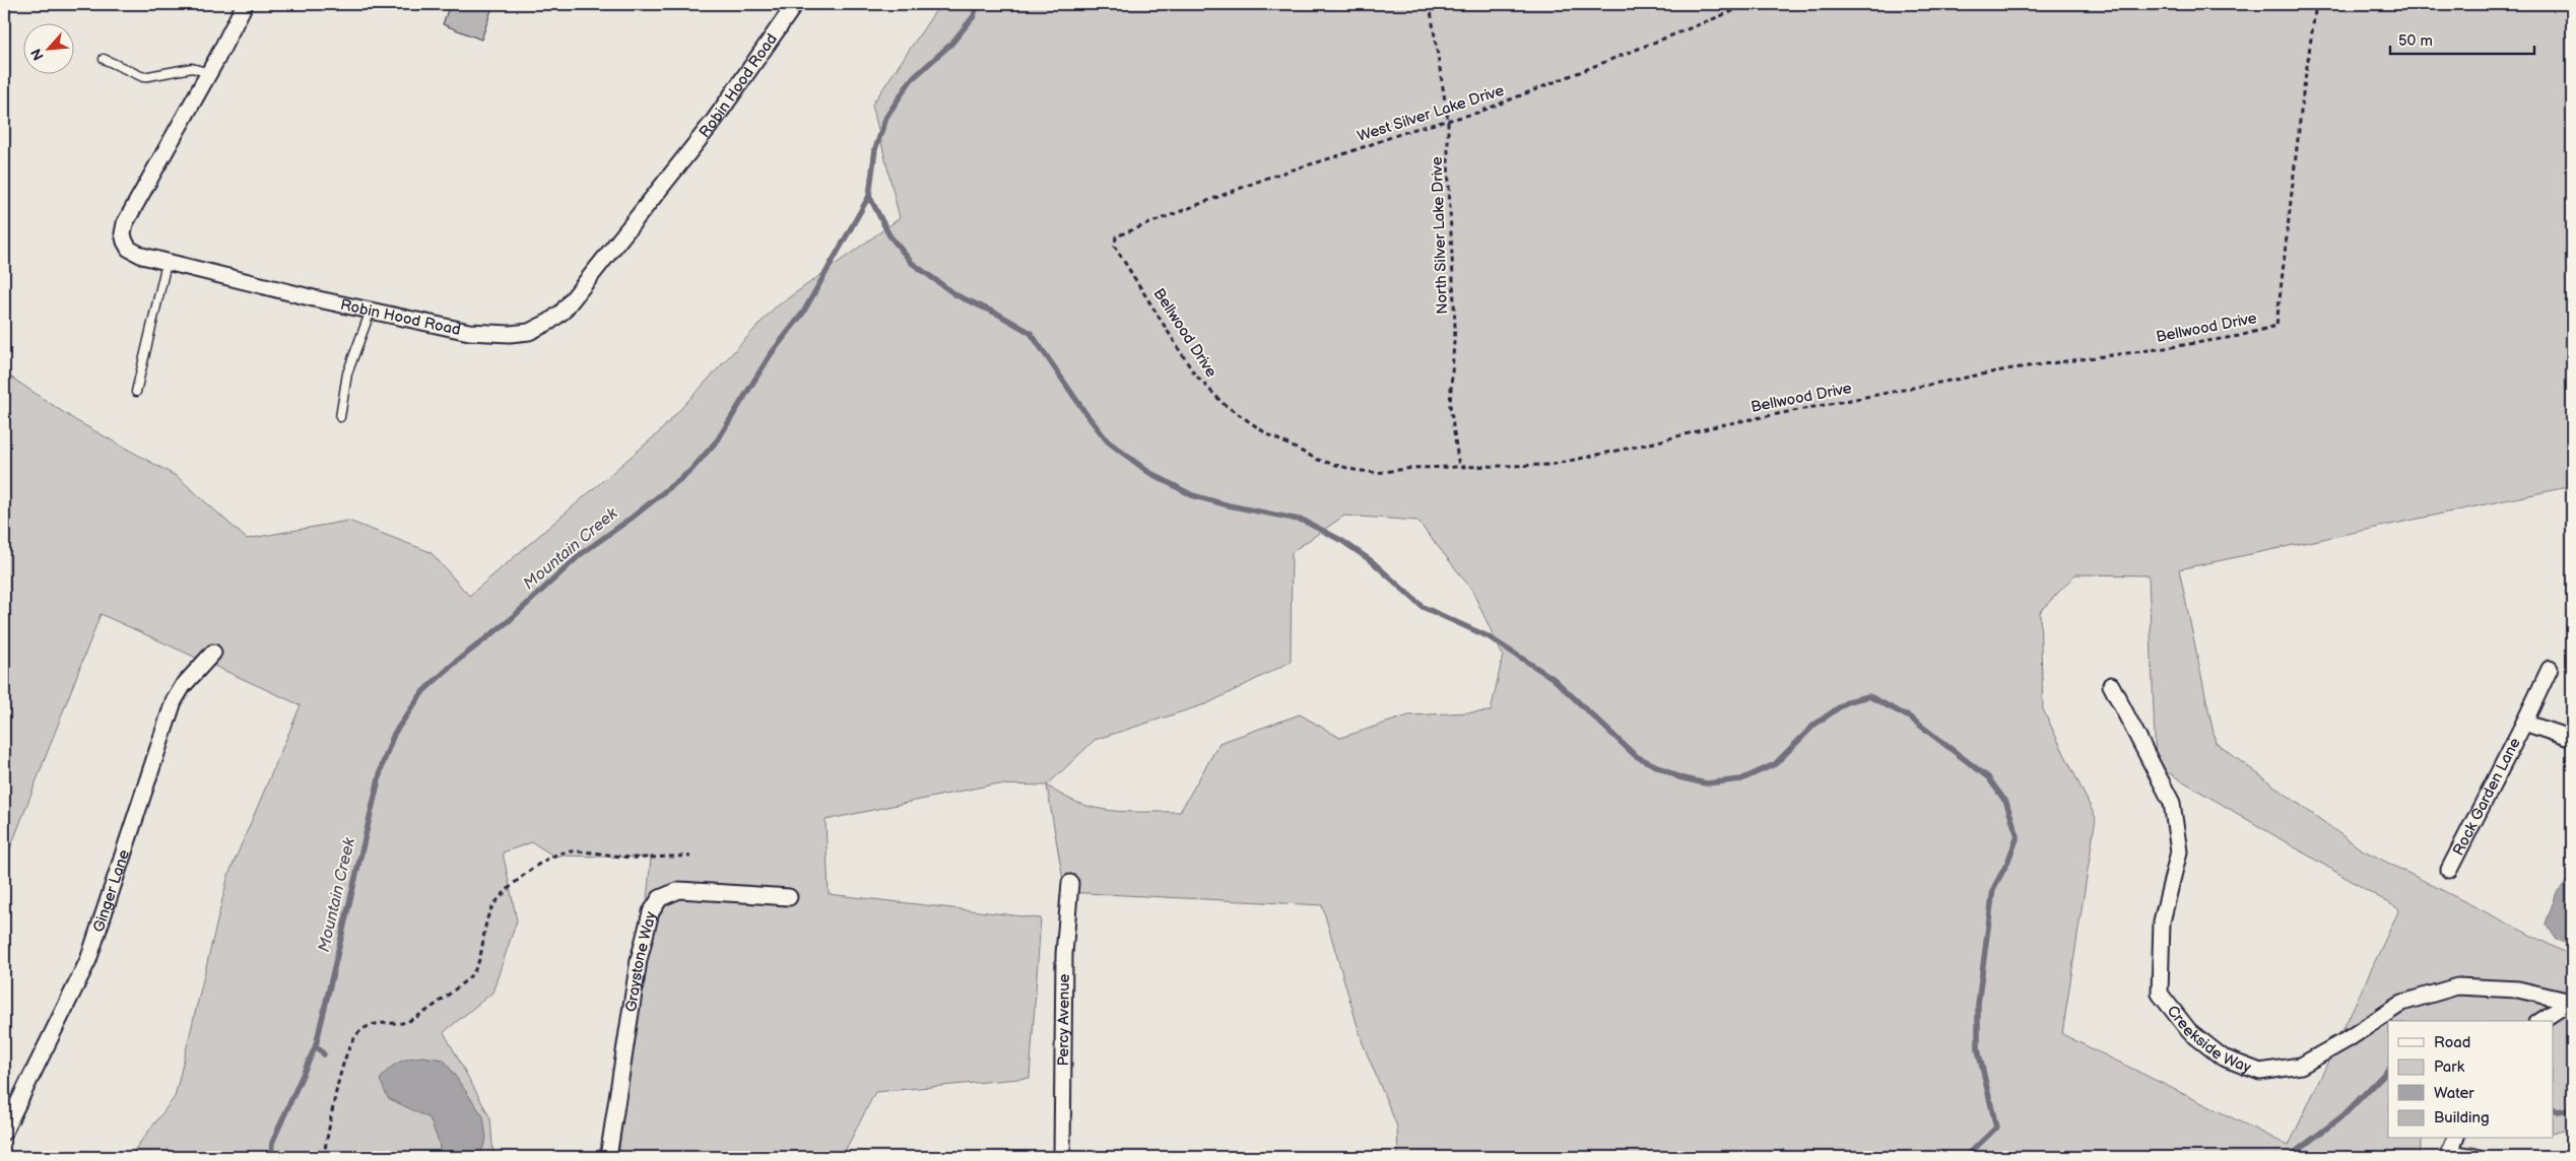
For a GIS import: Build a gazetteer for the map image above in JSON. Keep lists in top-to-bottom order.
{
  "streets": {
    "street": [
      "Robin Hood Road",
      "Rock Garden Lane",
      "Ginger Lane",
      "Graystone Way",
      "Percy Avenue",
      "Creekside Way"
    ],
    "path": ["West Silver Lake Drive", "North Silver Lake Drive", "Bellwood Drive"]
  },
  "crossings": [
    ["West Silver Lake Drive", "North Silver Lake Drive"],
    ["West Silver Lake Drive", "Bellwood Drive"],
    ["North Silver Lake Drive", "Bellwood Drive"]
  ],
  "water": ["Mountain Creek"],
  "legend": [
    "Road",
    "Park",
    "Water",
    "Building"
  ],
  "scale_bar": "50 m",
  "north": "bottom left"
}
